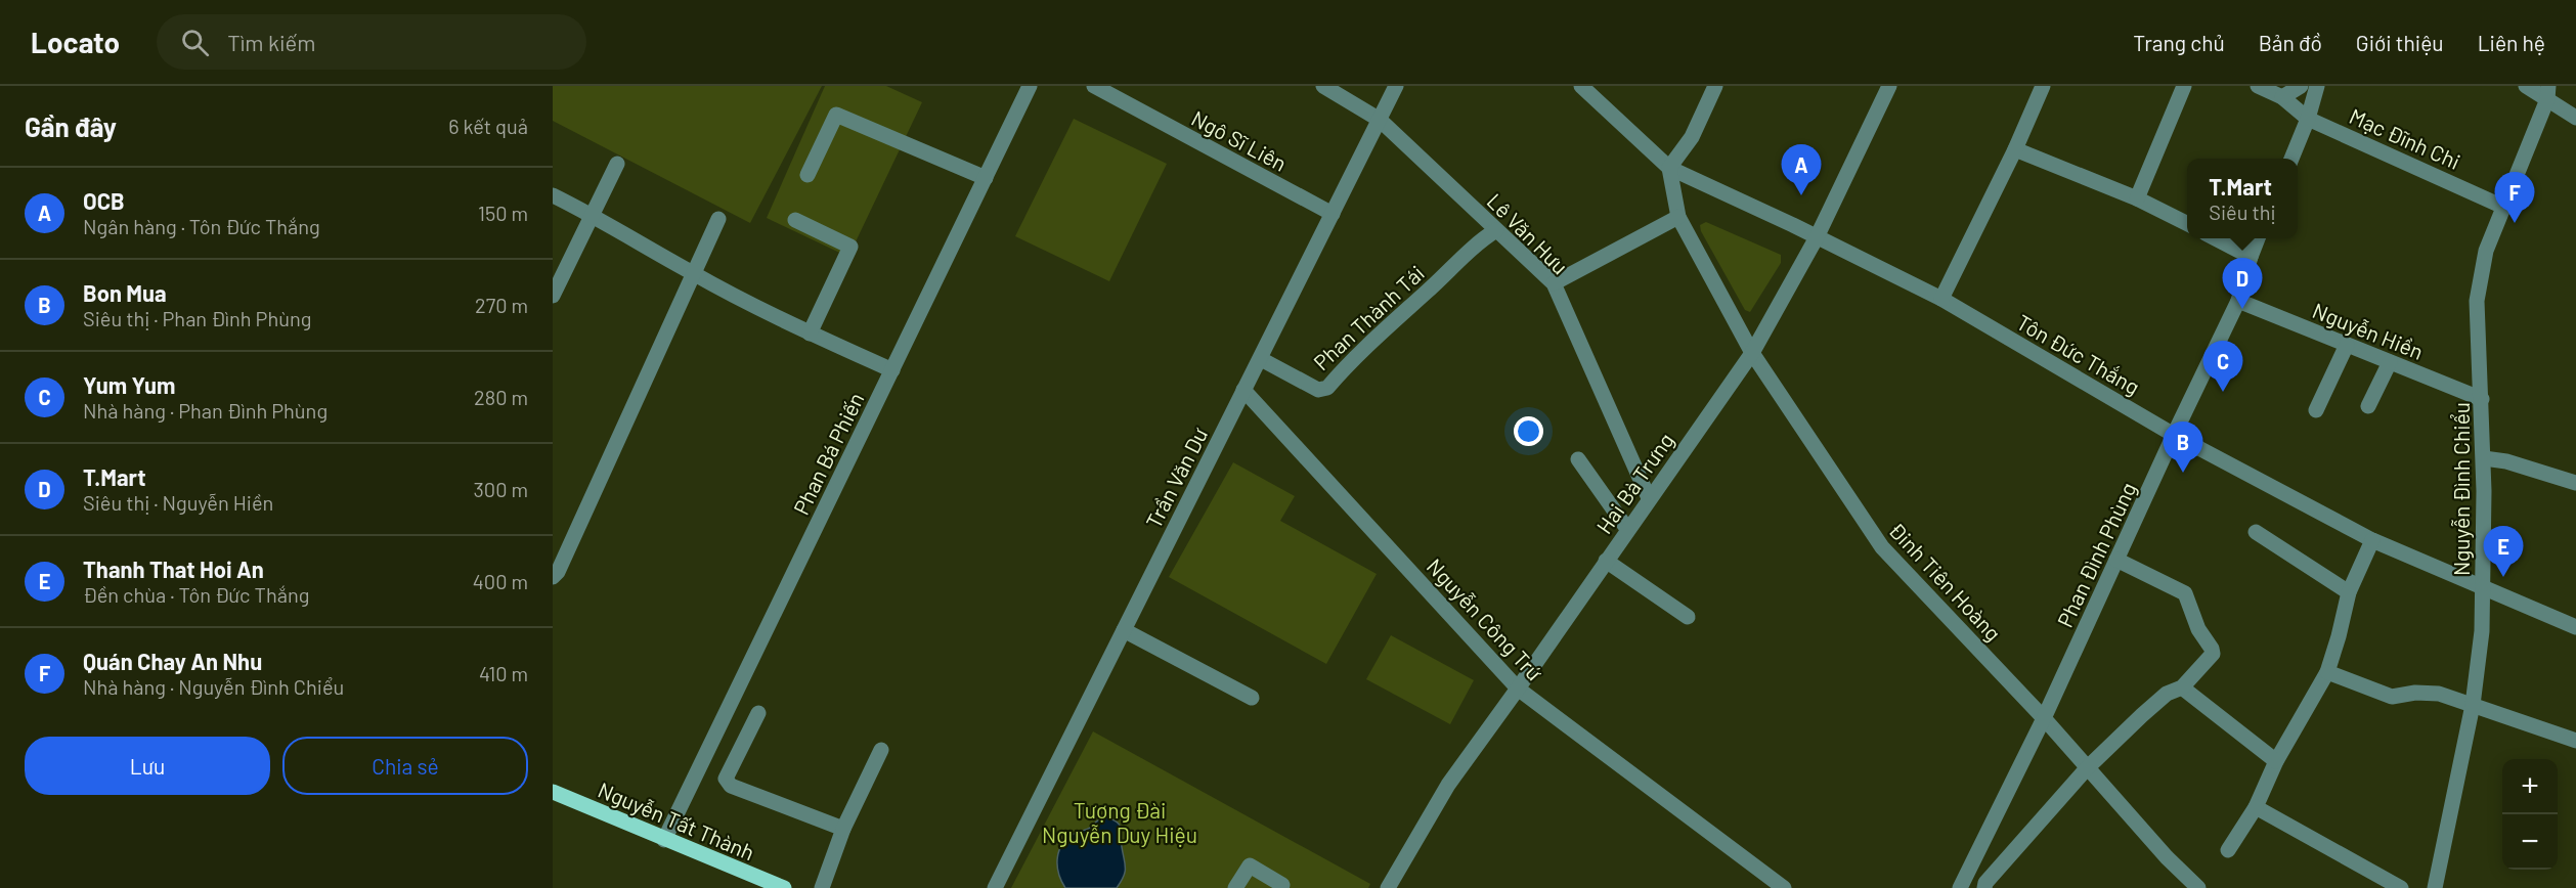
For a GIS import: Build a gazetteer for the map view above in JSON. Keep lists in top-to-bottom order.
{
  "streets": {
    "main road": ["Nguyễn Tất Thành"],
    "street": [
      "Mạc Đĩnh Chi",
      "Ngô Sĩ Liên",
      "Lê Văn Hưu",
      "Phan Thành Tái",
      "Nguyễn Hiền",
      "Tôn Đức Thắng",
      "Phan Bá Phiến",
      "Trần Văn Dư",
      "Hai Bà Trưng",
      "Nguyễn Đình Chiểu",
      "Phan Đình Phùng",
      "Đinh Tiên Hoàng",
      "Nguyễn Công Trứ"
    ]
  },
  "crossings": [
    ["Mạc Đĩnh Chi", "Nguyễn Đình Chiểu"],
    ["Ngô Sĩ Liên", "Trần Văn Dư"],
    ["Lê Văn Hưu", "Phan Thành Tái"],
    ["Lê Văn Hưu", "Trần Văn Dư"],
    ["Lê Văn Hưu", "Hai Bà Trưng"],
    ["Phan Thành Tái", "Trần Văn Dư"],
    ["Nguyễn Hiền", "Nguyễn Đình Chiểu"],
    ["Nguyễn Hiền", "Phan Đình Phùng"],
    ["Tôn Đức Thắng", "Hai Bà Trưng"],
    ["Tôn Đức Thắng", "Nguyễn Đình Chiểu"],
    ["Tôn Đức Thắng", "Phan Đình Phùng"],
    ["Tôn Đức Thắng", "Đinh Tiên Hoàng"],
    ["Phan Bá Phiến", "Nguyễn Tất Thành"],
    ["Trần Văn Dư", "Nguyễn Công Trứ"],
    ["Hai Bà Trưng", "Đinh Tiên Hoàng"],
    ["Hai Bà Trưng", "Nguyễn Công Trứ"],
    ["Phan Đình Phùng", "Đinh Tiên Hoàng"]
  ],
  "parks": ["Tượng Đài Nguyễn Duy Hiệu"],
  "page": {
    "header": "Locato",
    "search": "Tìm kiếm",
    "nav": [
      "Trang chủ",
      "Bản đồ",
      "Giới thiệu",
      "Liên hệ"
    ],
    "heading": ["Gần đây", "6 kết quả"],
    "pins": [
      "A",
      "F",
      "D",
      "C",
      "B",
      "E"
    ],
    "popup": ["T.Mart", "Siêu thị"],
    "list": [
      {
        "mark": "A",
        "name": "OCB",
        "note": "Ngân hàng · Tôn Đức Thắng",
        "value": "150 m"
      },
      {
        "mark": "B",
        "name": "Bon Mua",
        "note": "Siêu thị · Phan Đình Phùng",
        "value": "270 m"
      },
      {
        "mark": "C",
        "name": "Yum Yum",
        "note": "Nhà hàng · Phan Đình Phùng",
        "value": "280 m"
      },
      {
        "mark": "D",
        "name": "T.Mart",
        "note": "Siêu thị · Nguyễn Hiền",
        "value": "300 m"
      },
      {
        "mark": "E",
        "name": "Thanh That Hoi An",
        "note": "Đền chùa · Tôn Đức Thắng",
        "value": "400 m"
      },
      {
        "mark": "F",
        "name": "Quán Chay An Nhu",
        "note": "Nhà hàng · Nguyễn Đình Chiểu",
        "value": "410 m"
      }
    ],
    "buttons": ["Lưu", "Chia sẻ"],
    "map_buttons": ["+", "−"]
  }
}
